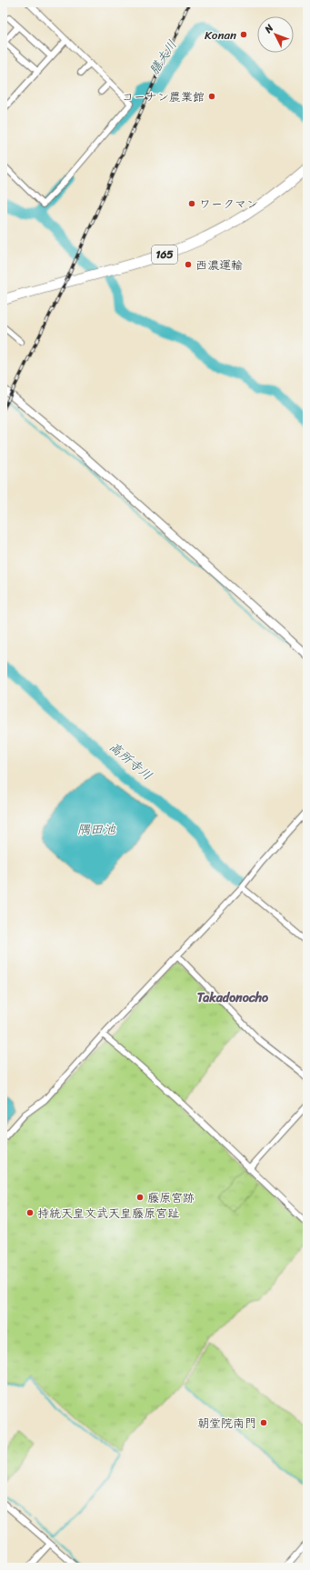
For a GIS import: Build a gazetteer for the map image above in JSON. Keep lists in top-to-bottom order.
{
  "streets": {
    "highway": ["165"]
  },
  "districts": ["Takadonocho"],
  "water": ["膳夫川", "高所寺川", "隅田池"],
  "places": [
    "Konan",
    "コーナン農業館",
    "ワークマン",
    "西濃運輸",
    "藤原宮跡",
    "持統天皇文武天皇藤原宮趾",
    "朝堂院南門"
  ],
  "north": "top left"
}
